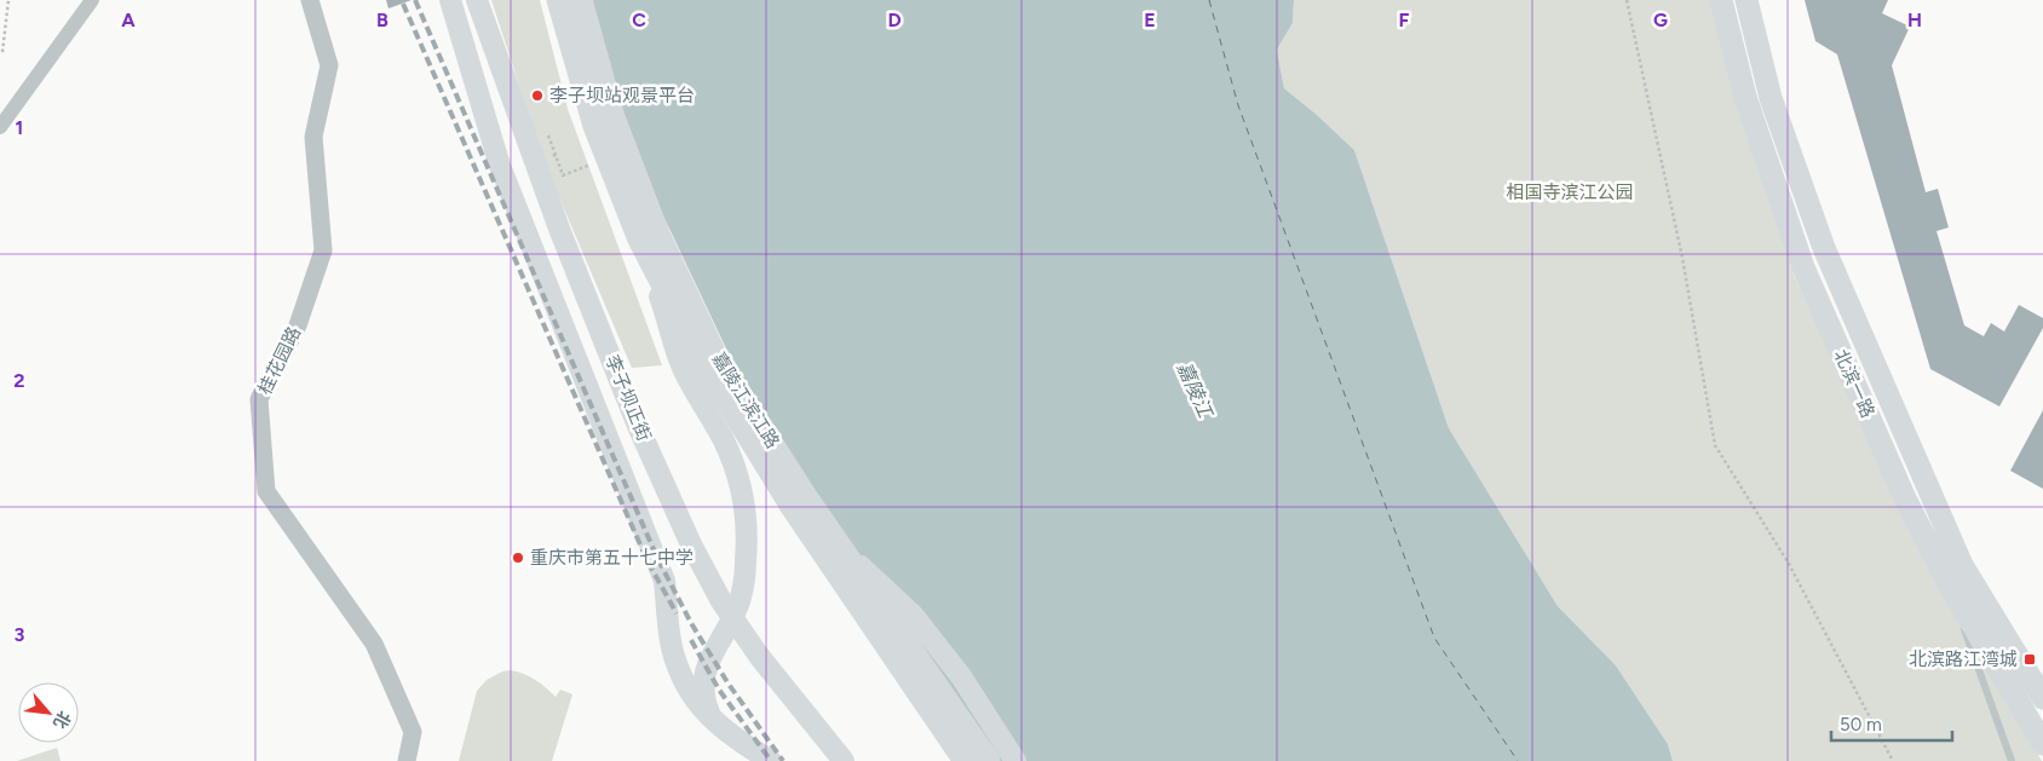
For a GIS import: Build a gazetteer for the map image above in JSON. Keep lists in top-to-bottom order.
{
  "streets": {
    "main road": ["北滨一路", "李子坝正街", "嘉陵江滨江路"],
    "street": ["桂花园路"]
  },
  "water": ["嘉陵江"],
  "parks": ["相国寺滨江公园"],
  "places": {
    "other": ["李子坝站观景平台", "重庆市第五十七中学"],
    "transit": ["北滨路江湾城"]
  },
  "scale_bar": "50 m",
  "north": "bottom right",
  "grid": {
    "columns": [
      "A",
      "B",
      "C",
      "D",
      "E",
      "F",
      "G",
      "H"
    ],
    "rows": ["1", "2", "3"]
  }
}
